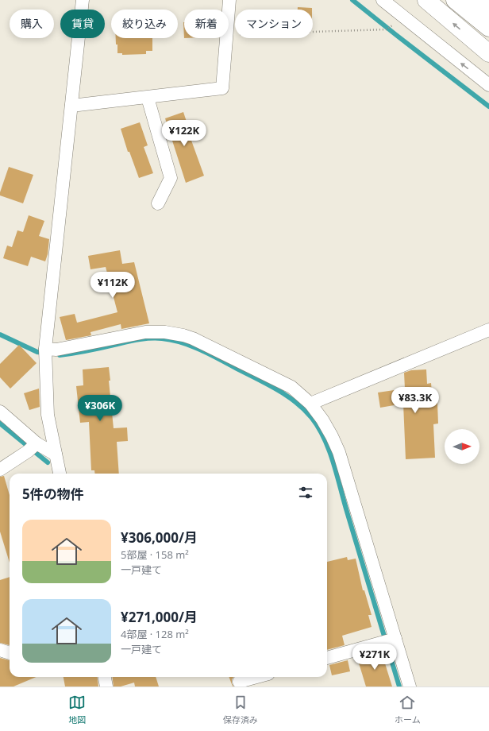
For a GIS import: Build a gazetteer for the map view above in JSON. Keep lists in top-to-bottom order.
{
  "north": "right",
  "page": {
    "chip": [
      "購入",
      "賃貸",
      "絞り込み",
      "新着",
      "マンション"
    ],
    "price": [
      "¥122K",
      "¥112K",
      "¥83.3K",
      "¥306K",
      "¥271K"
    ],
    "heading": "5件の物件",
    "list": [
      {
        "name": "¥306,000/月",
        "note": "5部屋 · 158 m² · 一戸建て"
      },
      {
        "name": "¥271,000/月",
        "note": "4部屋 · 128 m² · 一戸建て"
      }
    ],
    "tabs": ["地図", "保存済み", "ホーム"]
  }
}
